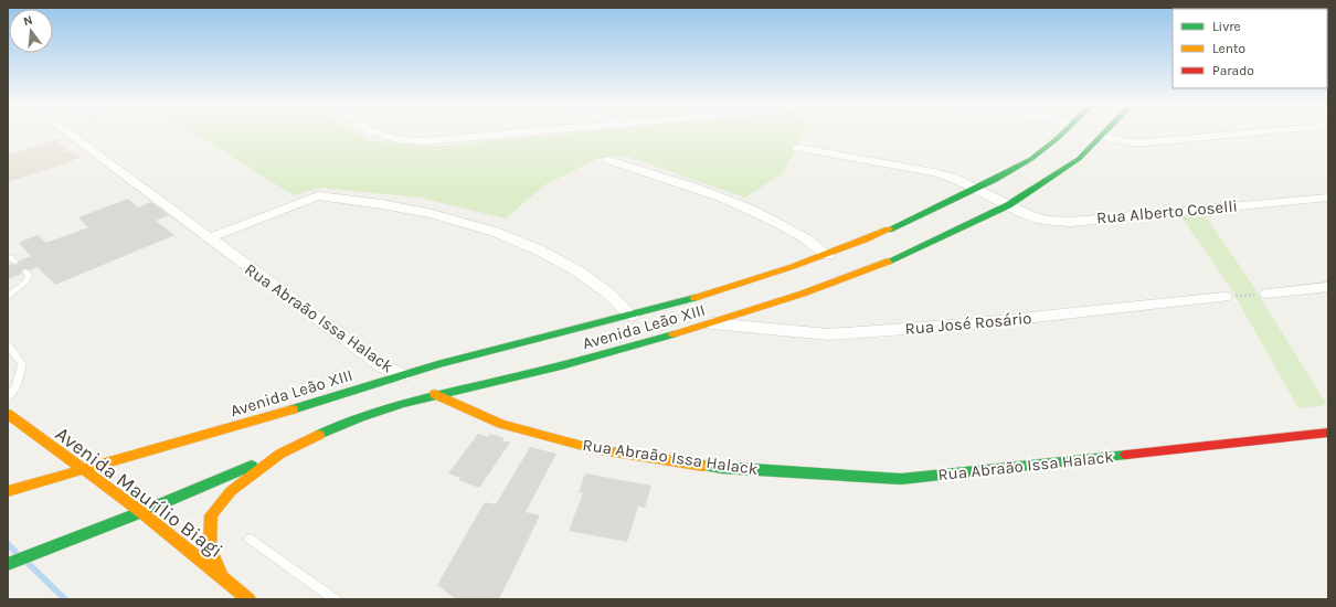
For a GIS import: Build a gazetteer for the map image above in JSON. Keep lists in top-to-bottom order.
{
  "streets": {
    "main road": ["Rua Abraão Issa Halack", "Avenida Leão XIII", "Avenida Maurílio Biagi"],
    "street": ["Rua Alberto Coselli", "Rua José Rosário"]
  },
  "crossings": [
    ["Rua Alberto Coselli", "Avenida Leão XIII"],
    ["Rua Abraão Issa Halack", "Avenida Leão XIII"],
    ["Rua José Rosário", "Avenida Leão XIII"],
    ["Avenida Leão XIII", "Avenida Maurílio Biagi"]
  ],
  "legend": ["Livre", "Lento", "Parado"],
  "north": "top"
}
